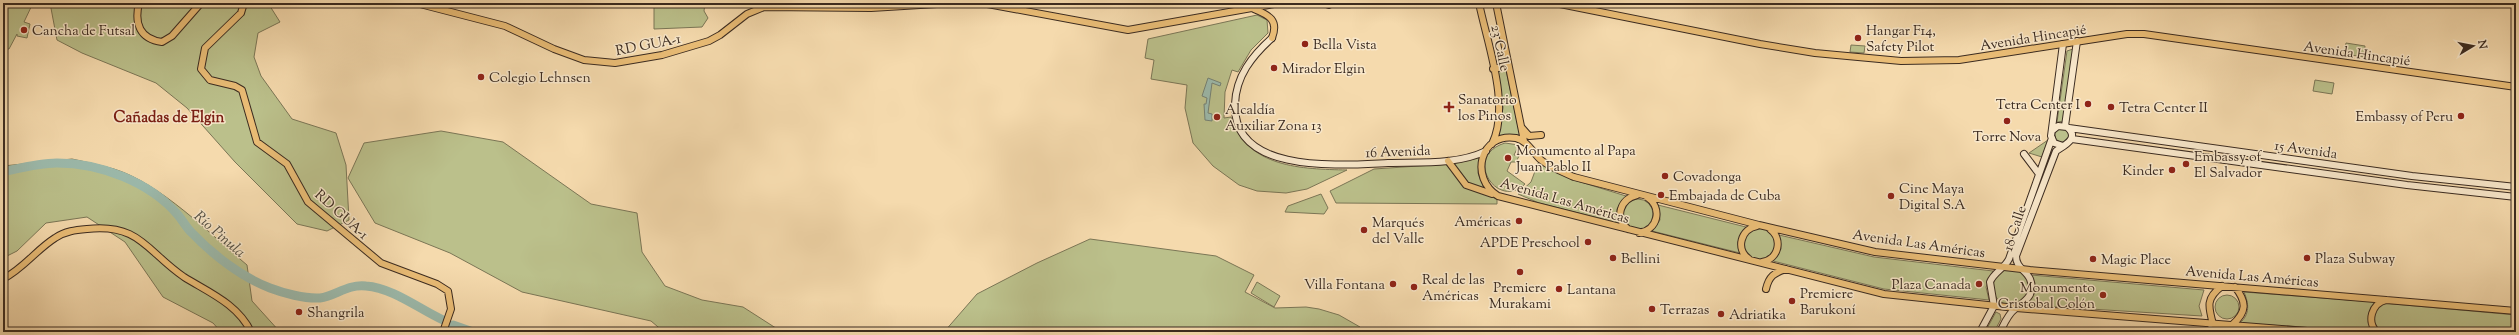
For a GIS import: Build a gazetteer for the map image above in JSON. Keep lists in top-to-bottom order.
{
  "streets": {
    "main road": [
      "Avenida Hincapié",
      "RD GUA-1",
      "23 Calle",
      "Avenida Las Américas"
    ],
    "street": ["15 Avenida", "16 Avenida", "18 Calle"]
  },
  "crossings": [
    ["23 Calle", "Avenida Las Américas"],
    ["15 Avenida", "18 Calle"],
    ["16 Avenida", "Avenida Las Américas"],
    ["Avenida Las Américas", "18 Calle"]
  ],
  "districts": ["Cañadas de Elgin"],
  "water": ["Río Pinula"],
  "places": {
    "other": [
      "Cancha de Futsal",
      "Hangar F14, Safety Pilot",
      "Bella Vista",
      "Mirador Elgin",
      "Colegio Lehnsen",
      "Tetra Center I",
      "Tetra Center II",
      "Embassy of Peru",
      "Alcaldía Auxiliar Zona 13",
      "Torre Nova",
      "Monumento al Papa Juan Pablo II",
      "Embassy of El Salvador",
      "Kinder",
      "Covadonga",
      "Embajada de Cuba",
      "Cine Maya Digital S.A",
      "Américas",
      "Marqués del Valle",
      "APDE Preschool",
      "Bellini",
      "Plaza Subway",
      "Magic Place",
      "Premiere Murakami",
      "Villa Fontana",
      "Plaza Canada",
      "Real de las Américas",
      "Lantana",
      "Monumento Cristobal Colón",
      "Premiere Barukoní",
      "Terrazas",
      "Shangrila",
      "Adriatika"
    ],
    "health": ["Sanatorio los Pinos"]
  },
  "north": "right"
}
